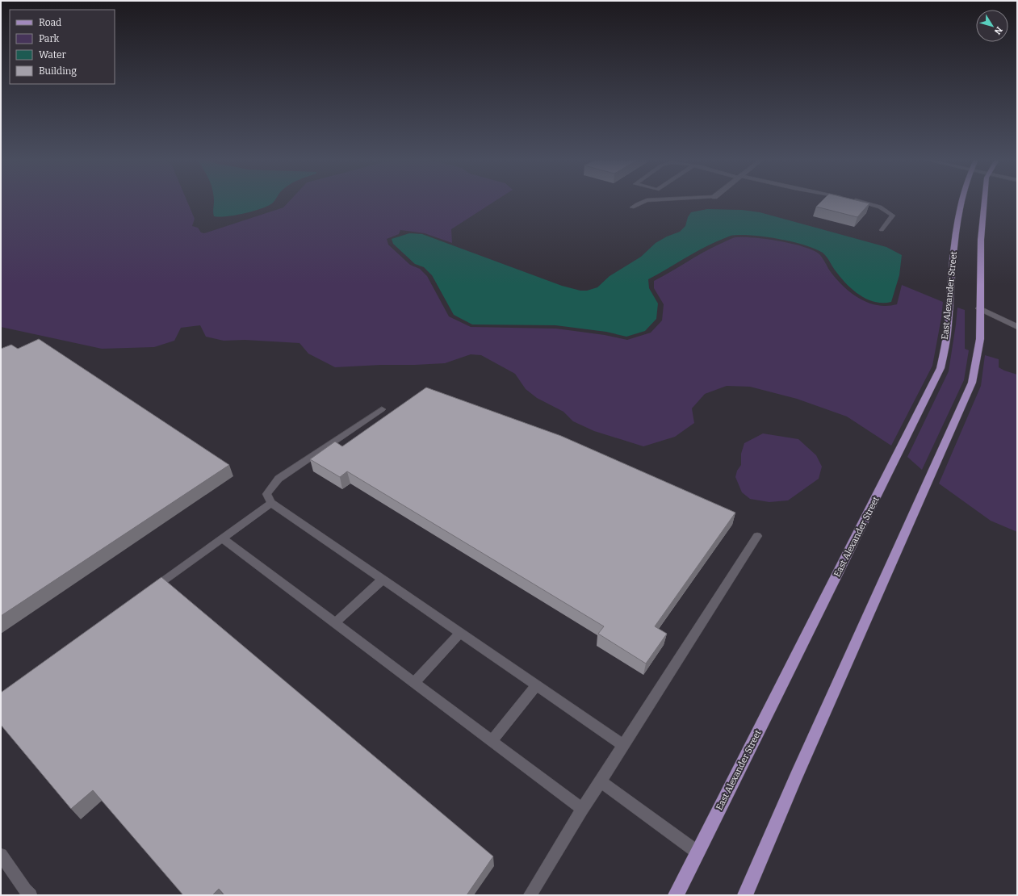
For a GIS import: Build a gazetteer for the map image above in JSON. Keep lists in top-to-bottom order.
{
  "streets": {
    "main road": ["East Alexander Street"]
  },
  "legend": [
    "Road",
    "Park",
    "Water",
    "Building"
  ],
  "north": "bottom right"
}
